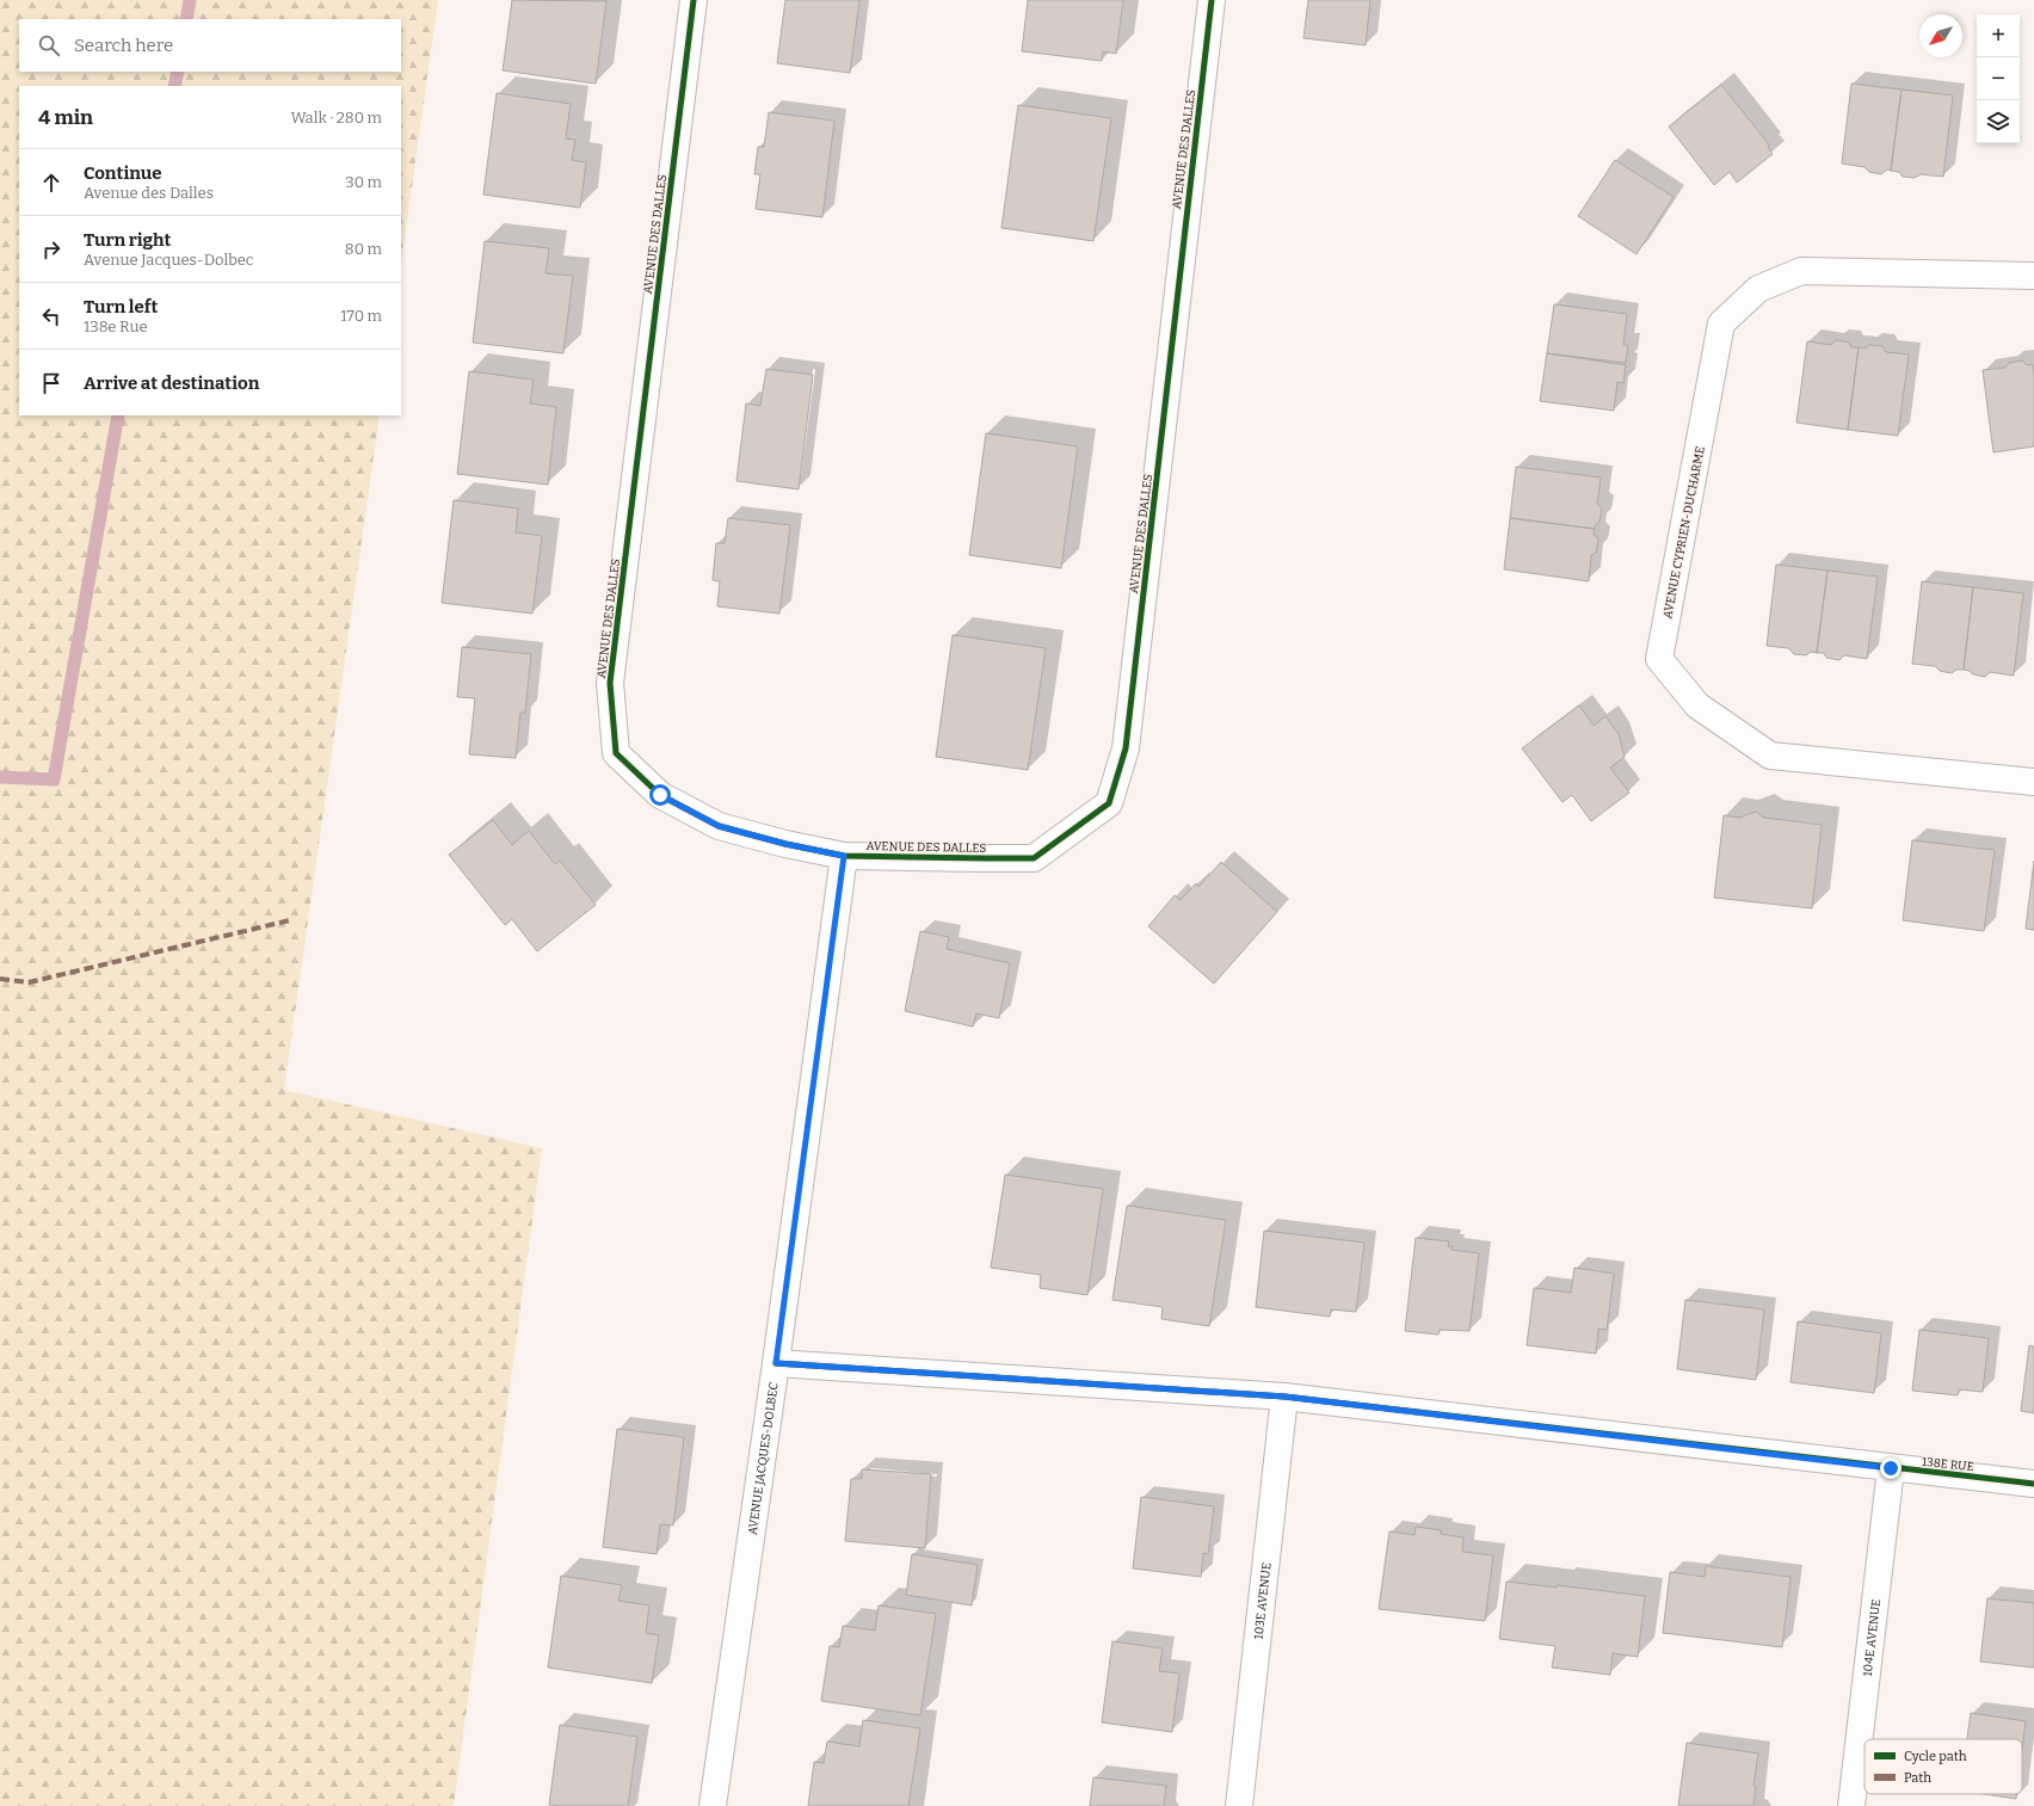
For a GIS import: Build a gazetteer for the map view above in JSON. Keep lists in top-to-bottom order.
{
  "streets": {
    "street": [
      "AVENUE DES DALLES",
      "AVENUE CYPRIEN-DUCHARME",
      "AVENUE JACQUES-DOLBEC",
      "138E RUE",
      "103E AVENUE",
      "104E AVENUE"
    ]
  },
  "crossings": [
    ["AVENUE DES DALLES", "AVENUE JACQUES-DOLBEC"],
    ["AVENUE JACQUES-DOLBEC", "138E RUE"],
    ["138E RUE", "103E AVENUE"],
    ["138E RUE", "104E AVENUE"]
  ],
  "legend": ["Cycle path", "Path"],
  "north": "bottom left",
  "page": {
    "map_buttons": ["+", "−"],
    "search": "Search here",
    "heading": ["4 min", "Walk · 280 m"],
    "list": [
      ["Continue", "Avenue des Dalles", "30 m"],
      ["Turn right", "Avenue Jacques-Dolbec", "80 m"],
      ["Turn left", "138e Rue", "170 m"],
      "Arrive at destination"
    ]
  }
}
